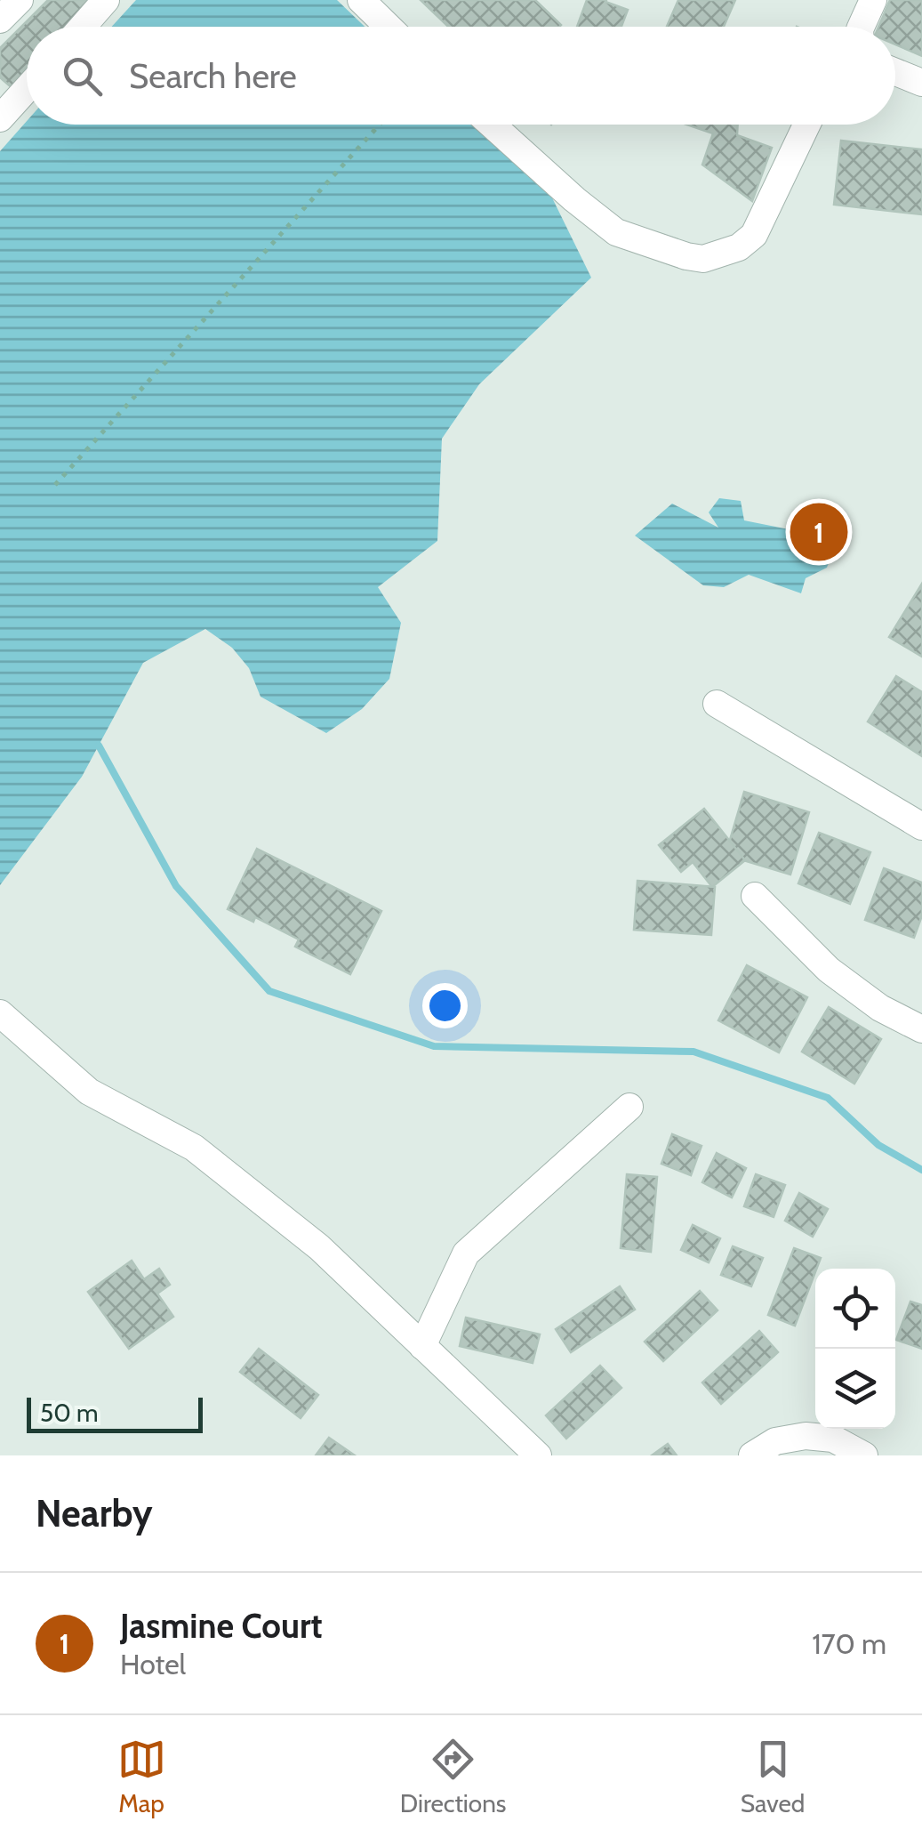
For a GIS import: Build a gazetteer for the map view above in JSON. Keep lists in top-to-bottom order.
{
  "scale_bar": "50 m",
  "page": {
    "search": "Search here",
    "pins": "1",
    "scale": "50 m",
    "heading": "Nearby",
    "list": [
      {
        "mark": "1",
        "name": "Jasmine Court",
        "note": "Hotel",
        "value": "170 m"
      }
    ],
    "nav": ["Map", "Directions", "Saved"]
  }
}
